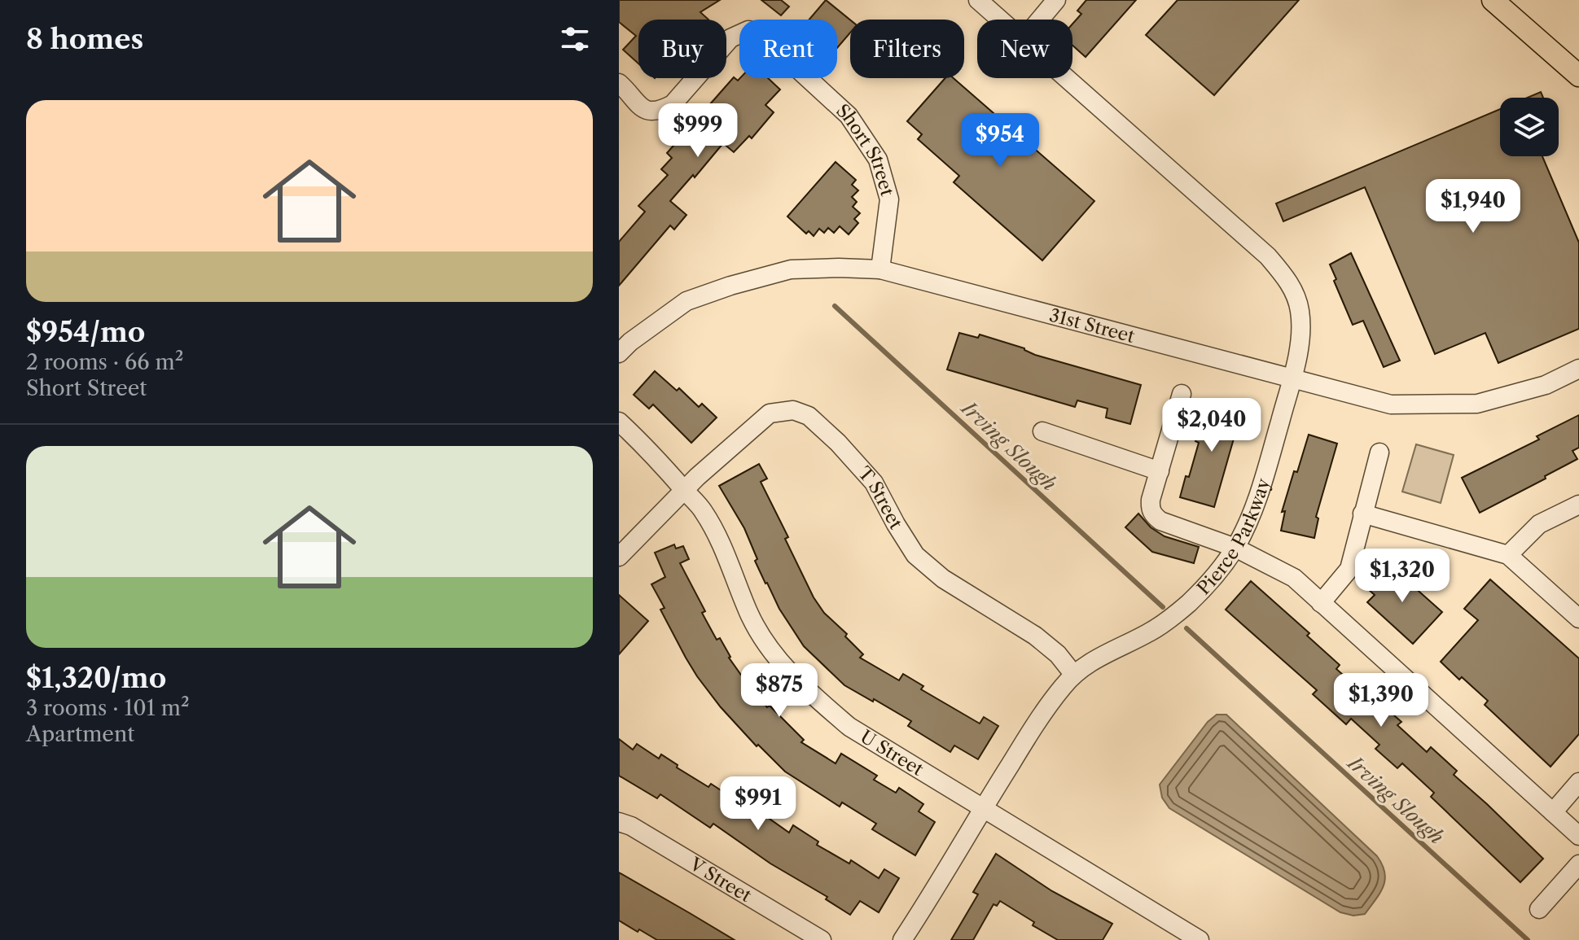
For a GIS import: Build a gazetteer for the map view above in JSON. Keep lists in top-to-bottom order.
{
  "streets": {
    "street": [
      "Short Street",
      "31st Street",
      "T Street",
      "Pierce Parkway",
      "U Street",
      "V Street"
    ]
  },
  "crossings": [
    ["Short Street", "31st Street"],
    ["31st Street", "Pierce Parkway"],
    ["T Street", "Pierce Parkway"],
    ["T Street", "U Street"],
    ["Pierce Parkway", "U Street"]
  ],
  "water": ["Irving Slough"],
  "page": {
    "heading": "8 homes",
    "chip": [
      "Buy",
      "Rent",
      "Filters",
      "New"
    ],
    "list": [
      {
        "name": "$954/mo",
        "note": "2 rooms · 66 m² · Short Street"
      },
      {
        "name": "$1,320/mo",
        "note": "3 rooms · 101 m² · Apartment"
      }
    ],
    "price": [
      "$999",
      "$954",
      "$1,940",
      "$2,040",
      "$1,320",
      "$875",
      "$1,390",
      "$991"
    ]
  }
}
